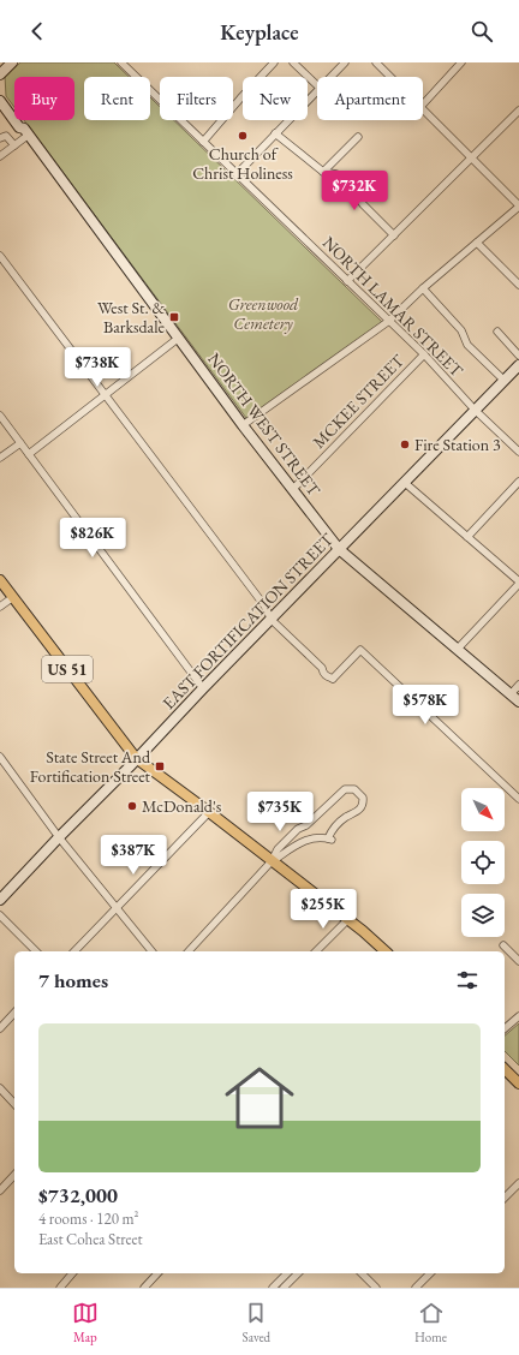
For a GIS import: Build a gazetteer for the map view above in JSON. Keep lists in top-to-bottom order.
{
  "streets": {
    "main road": ["US 51"],
    "street": [
      "NORTH LAMAR STREET",
      "MCKEE STREET",
      "NORTH WEST STREET",
      "EAST FORTIFICATION STREET"
    ]
  },
  "crossings": [
    ["NORTH LAMAR STREET", "MCKEE STREET"],
    ["NORTH LAMAR STREET", "EAST FORTIFICATION STREET"],
    ["MCKEE STREET", "NORTH WEST STREET"],
    ["NORTH WEST STREET", "EAST FORTIFICATION STREET"],
    ["EAST FORTIFICATION STREET", "US 51"]
  ],
  "parks": ["Greenwood Cemetery"],
  "places": {
    "other": ["Church of Christ Holiness", "Fire Station 3", "McDonald's"],
    "transit": ["West St. & Barksdale", "State Street And Fortification Street"]
  },
  "north": "bottom right",
  "page": {
    "header": "Keyplace",
    "chip": [
      "Buy",
      "Rent",
      "Filters",
      "New",
      "Apartment"
    ],
    "price": [
      "$732K",
      "$738K",
      "$826K",
      "$578K",
      "$735K",
      "$387K",
      "$255K"
    ],
    "heading": "7 homes",
    "list": [
      {
        "name": "$732,000",
        "note": "4 rooms · 120 m² · East Cohea Street"
      }
    ],
    "tabs": ["Map", "Saved", "Home"]
  }
}
